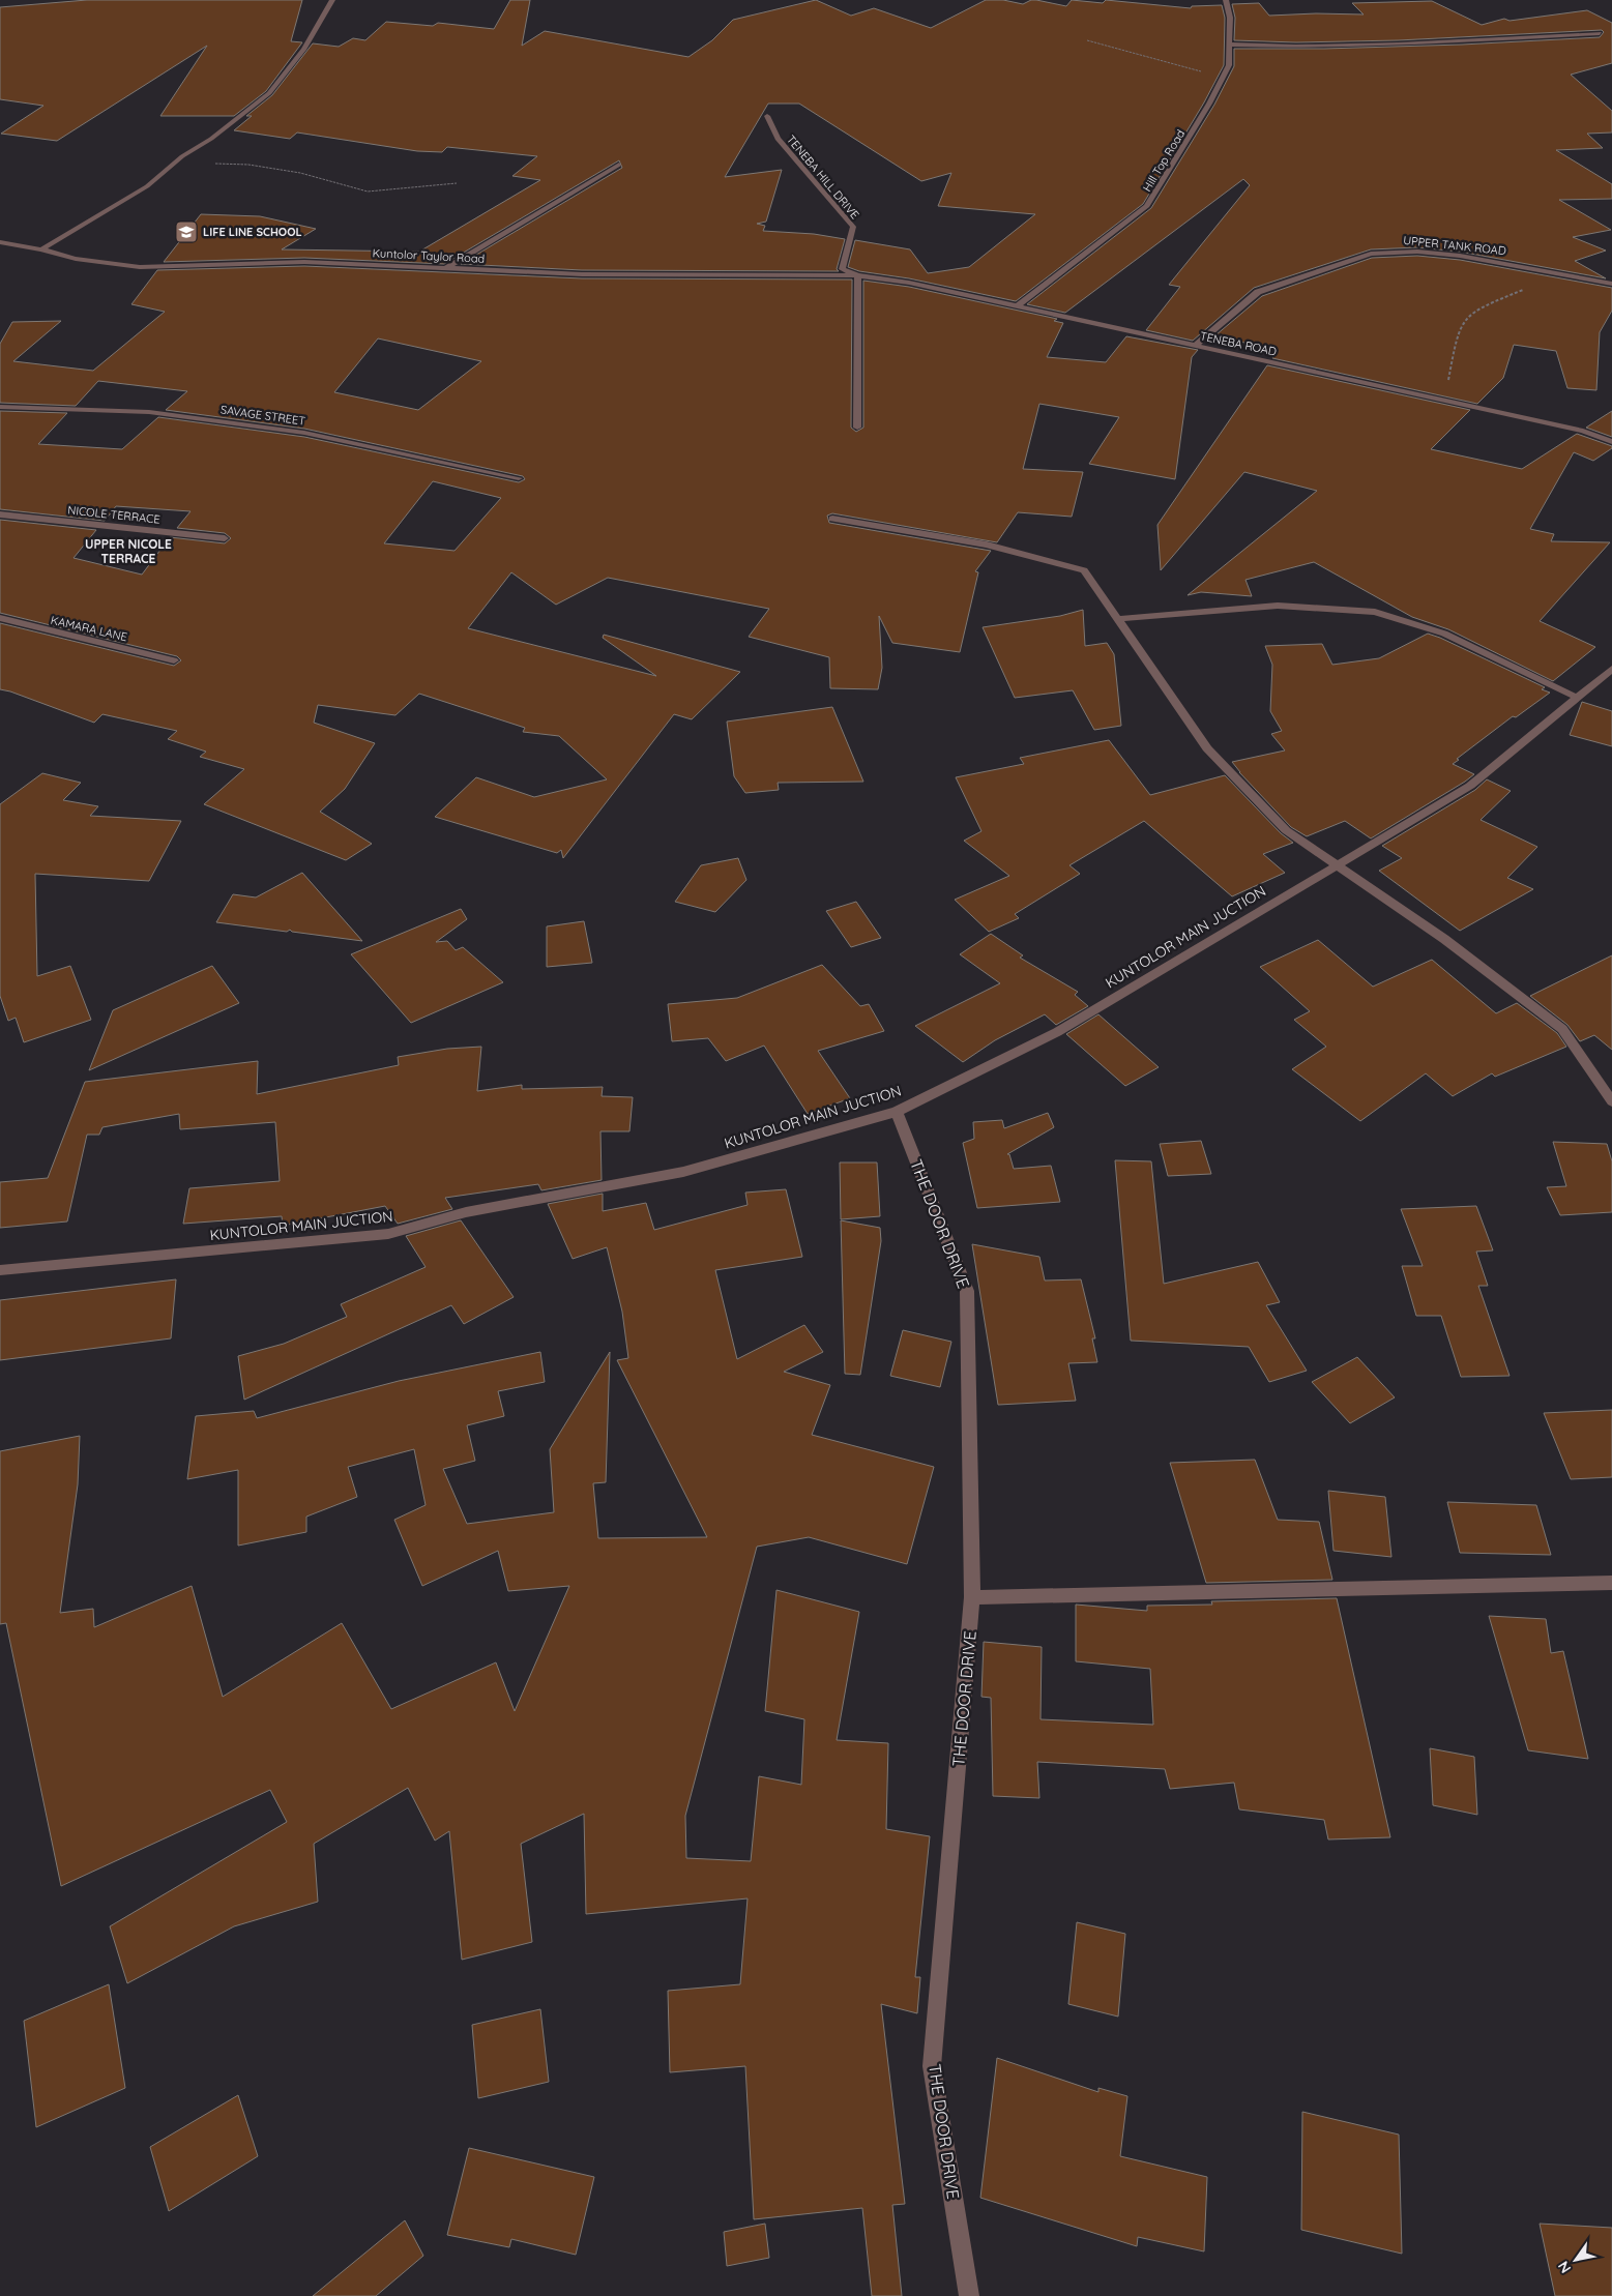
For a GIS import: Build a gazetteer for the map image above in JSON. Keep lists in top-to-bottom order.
{
  "streets": {
    "street": [
      "Hill Top Road",
      "TENEBA HILL DRIVE",
      "UPPER TANK ROAD",
      "Kuntolor Taylor Road",
      "TENEBA ROAD",
      "SAVAGE STREET",
      "NICOLE TERRACE",
      "KAMARA LANE",
      "KUNTOLOR MAIN JUCTION",
      "THE DOOR DRIVE"
    ]
  },
  "crossings": [
    ["Hill Top Road", "TENEBA ROAD"],
    ["TENEBA HILL DRIVE", "Kuntolor Taylor Road"],
    ["TENEBA HILL DRIVE", "TENEBA ROAD"],
    ["UPPER TANK ROAD", "TENEBA ROAD"],
    ["Kuntolor Taylor Road", "TENEBA ROAD"],
    ["KUNTOLOR MAIN JUCTION", "THE DOOR DRIVE"]
  ],
  "districts": ["UPPER NICOLE TERRACE"],
  "places": {
    "school or university": ["LIFE LINE SCHOOL"]
  },
  "north": "bottom left"
}
